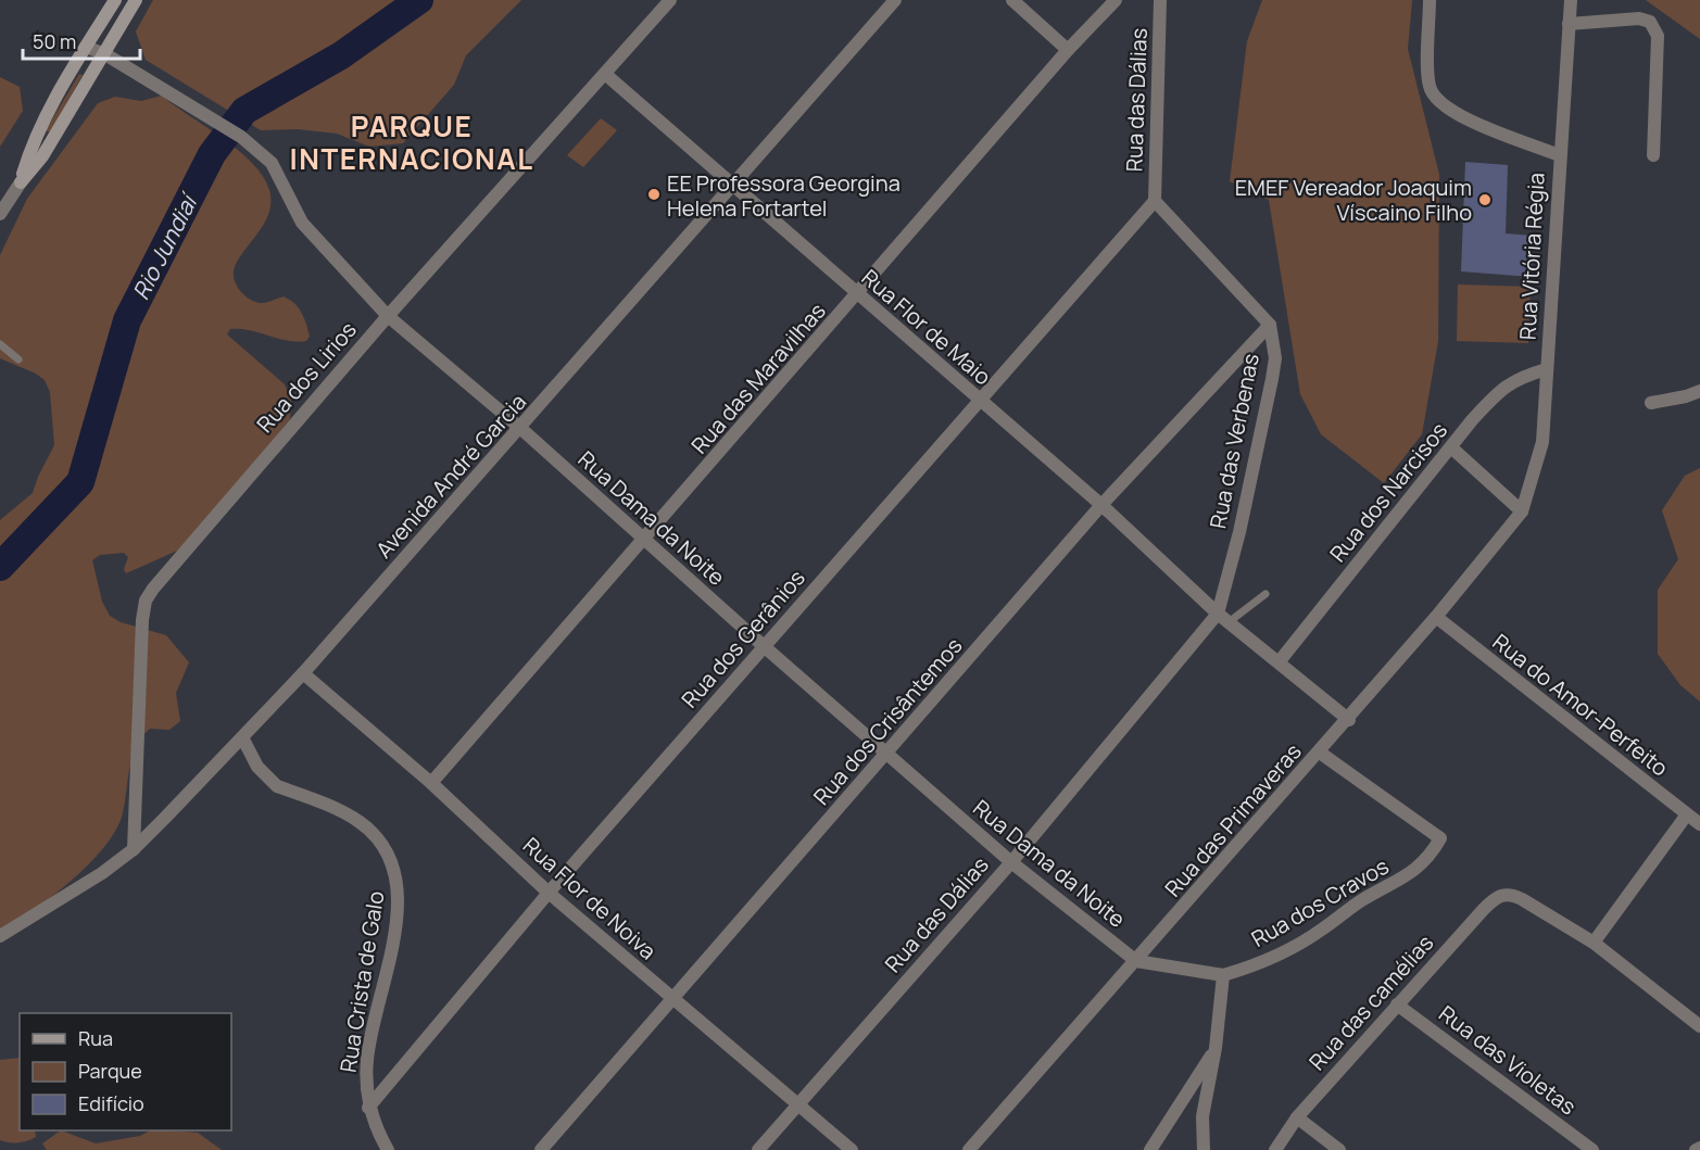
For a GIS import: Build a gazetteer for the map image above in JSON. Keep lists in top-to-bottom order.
{
  "streets": {
    "street": [
      "Rua das Dálias",
      "Rua Vitória Régia",
      "Rua Flor de Maio",
      "Rua dos Lirios",
      "Rua das Maravilhas",
      "Rua das Verbenas",
      "Avenida André Garcia",
      "Rua dos Narcisos",
      "Rua Dama da Noite",
      "Rua dos Gerânios",
      "Rua do Amor-Perfeito",
      "Rua dos Crisântemos",
      "Rua das Primaveras",
      "Rua Flor de Noiva",
      "Rua dos Cravos",
      "Rua Crista de Galo",
      "Rua das camélias",
      "Rua das Violetas"
    ]
  },
  "crossings": [
    ["Rua das Dálias", "Rua Flor de Maio"],
    ["Rua das Dálias", "Rua das Verbenas"],
    ["Rua das Dálias", "Rua Dama da Noite"],
    ["Rua das Dálias", "Rua dos Gerânios"],
    ["Rua das Dálias", "Rua Flor de Noiva"],
    ["Rua Vitória Régia", "Rua dos Narcisos"],
    ["Rua Vitória Régia", "Rua das Primaveras"],
    ["Rua Flor de Maio", "Rua dos Lirios"],
    ["Rua Flor de Maio", "Rua das Maravilhas"],
    ["Rua Flor de Maio", "Rua das Verbenas"],
    ["Rua Flor de Maio", "Avenida André Garcia"],
    ["Rua Flor de Maio", "Rua dos Gerânios"],
    ["Rua Flor de Maio", "Rua dos Crisântemos"],
    ["Rua dos Lirios", "Avenida André Garcia"],
    ["Rua dos Lirios", "Rua Dama da Noite"],
    ["Rua das Maravilhas", "Rua Dama da Noite"],
    ["Rua das Maravilhas", "Rua Flor de Noiva"],
    ["Rua das Verbenas", "Rua dos Crisântemos"],
    ["Avenida André Garcia", "Rua Dama da Noite"],
    ["Avenida André Garcia", "Rua Flor de Noiva"],
    ["Avenida André Garcia", "Rua Crista de Galo"],
    ["Rua Dama da Noite", "Rua dos Gerânios"],
    ["Rua Dama da Noite", "Rua dos Crisântemos"],
    ["Rua Dama da Noite", "Rua das Primaveras"],
    ["Rua Dama da Noite", "Rua dos Cravos"],
    ["Rua dos Gerânios", "Rua Flor de Noiva"],
    ["Rua dos Gerânios", "Rua Crista de Galo"],
    ["Rua do Amor-Perfeito", "Rua das Primaveras"],
    ["Rua dos Crisântemos", "Rua Flor de Noiva"],
    ["Rua das Primaveras", "Rua dos Cravos"],
    ["Rua das camélias", "Rua das Violetas"]
  ],
  "districts": ["PARQUE INTERNACIONAL"],
  "water": ["Rio Jundiaí"],
  "places": ["EE Professora Georgina Helena Fortartel", "EMEF Vereador Joaquim Víscaino Filho"],
  "legend": ["Rua", "Parque", "Edifício"],
  "scale_bar": "50 m"
}
